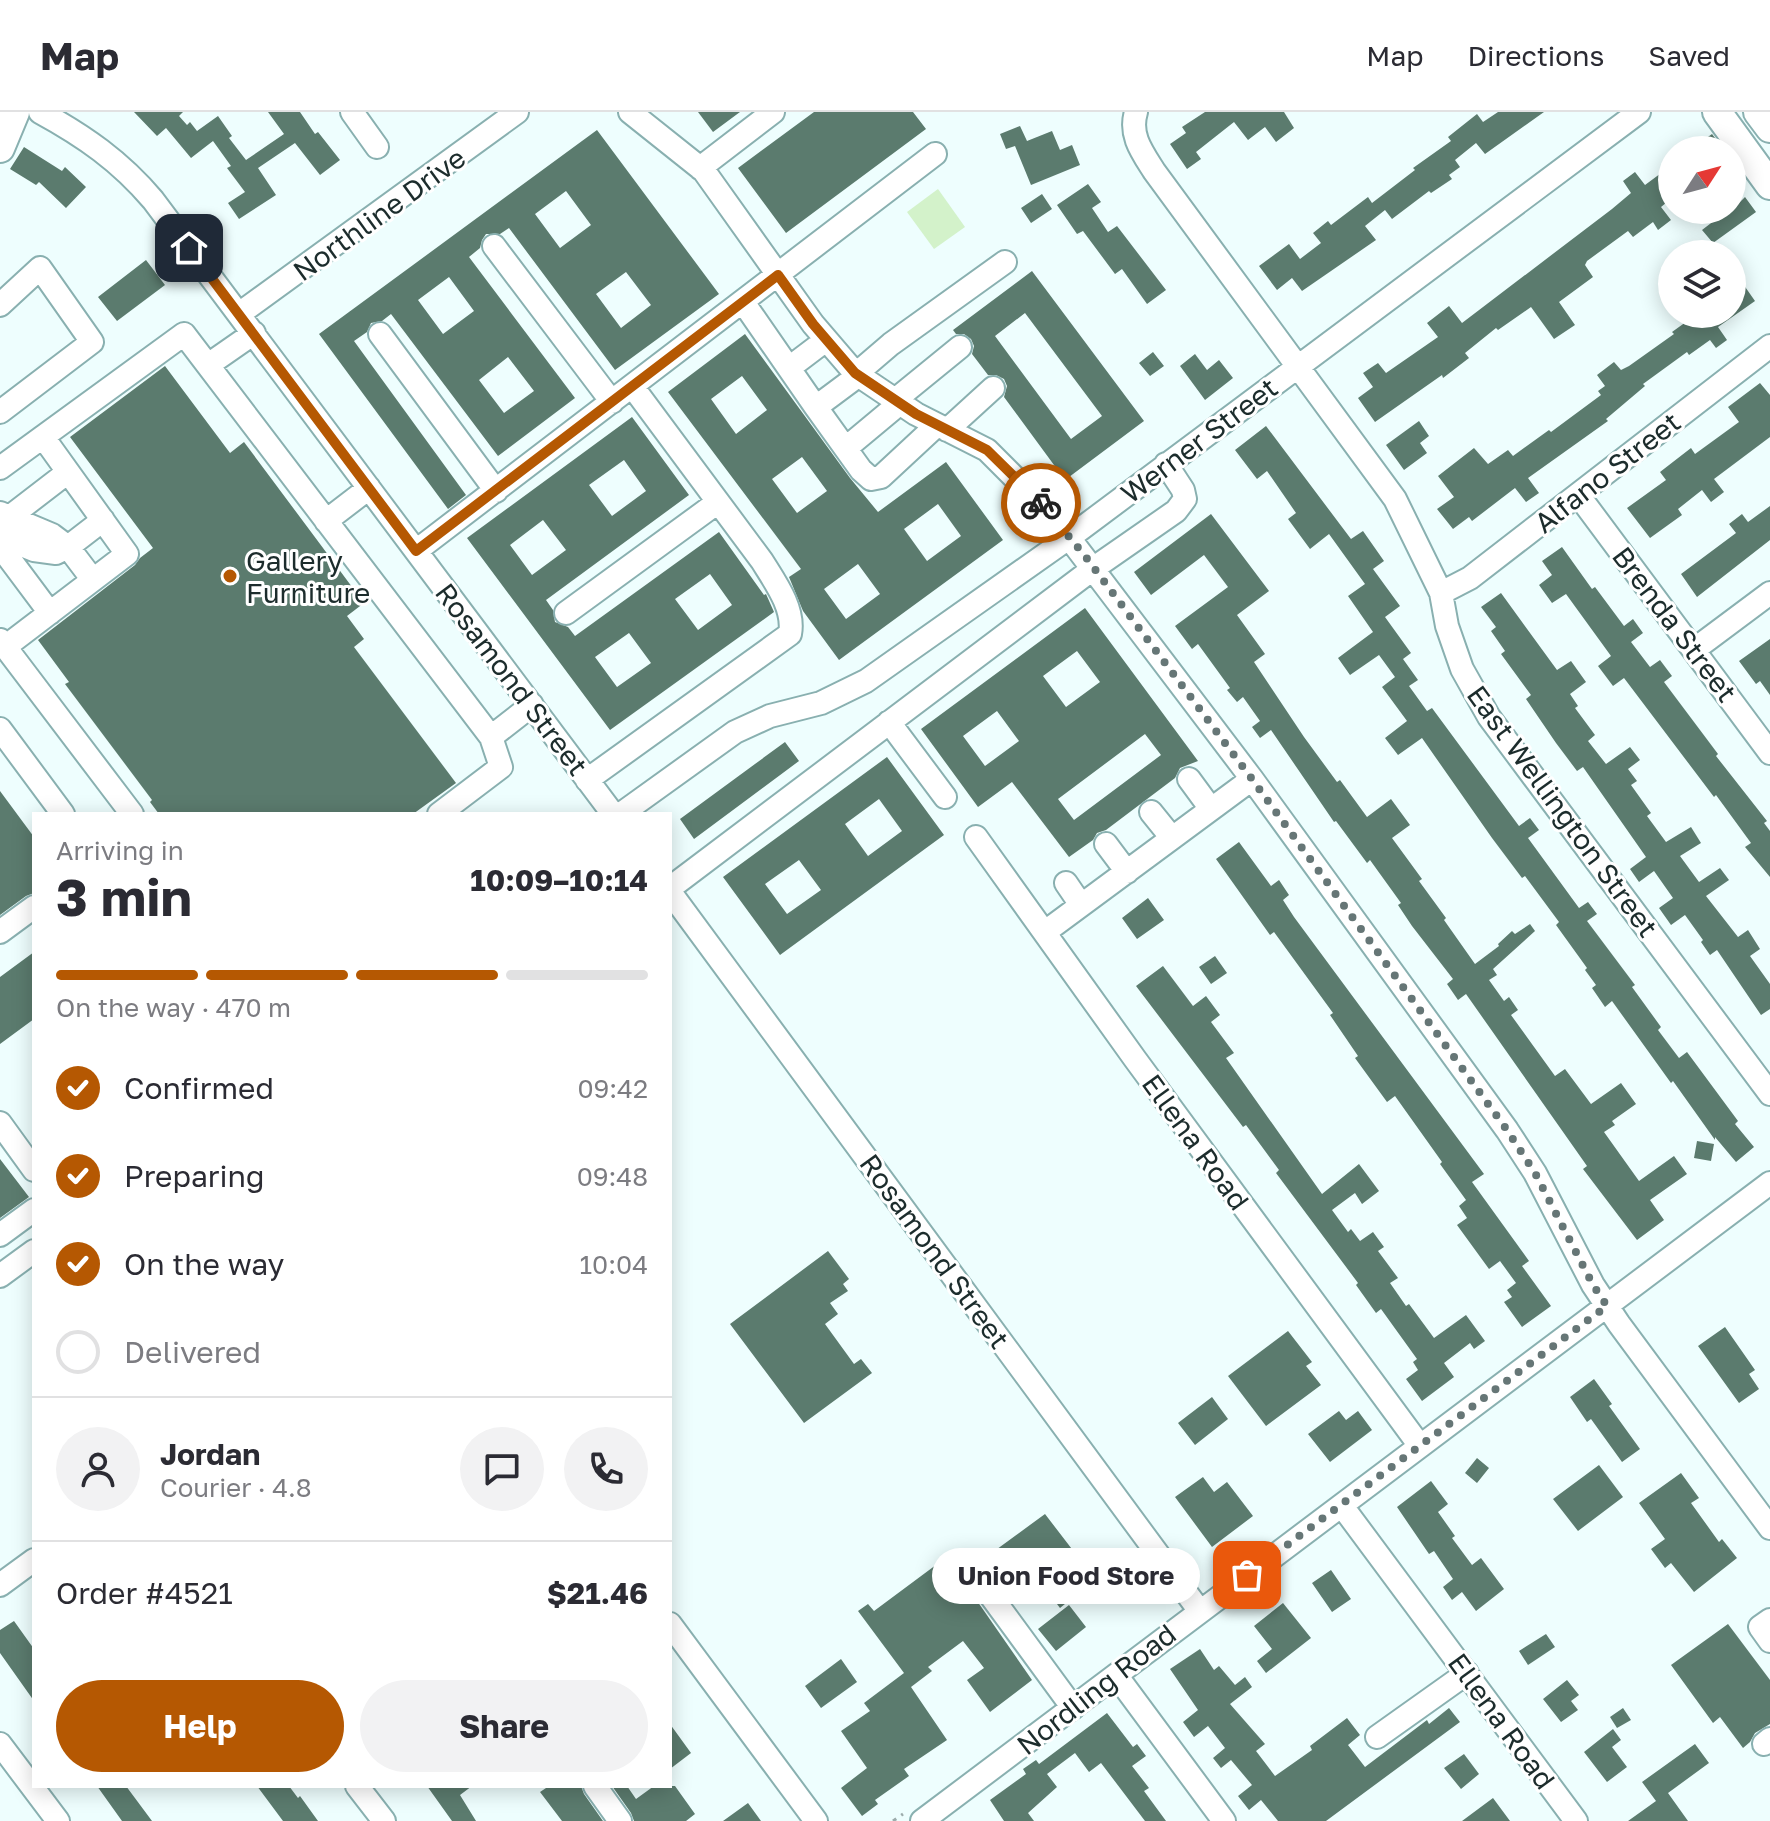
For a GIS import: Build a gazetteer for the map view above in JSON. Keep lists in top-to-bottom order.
{
  "streets": {
    "street": [
      "Northline Drive",
      "Werner Street",
      "Alfano Street",
      "Brenda Street",
      "Rosamond Street",
      "East Wellington Street",
      "Ellena Road",
      "Nordling Road"
    ]
  },
  "crossings": [
    ["Northline Drive", "Rosamond Street"],
    ["Werner Street", "East Wellington Street"],
    ["Alfano Street", "Brenda Street"],
    ["Alfano Street", "East Wellington Street"],
    ["Rosamond Street", "Nordling Road"],
    ["Ellena Road", "Nordling Road"]
  ],
  "places": ["Gallery Furniture", "Union Food Store"],
  "north": "top right",
  "page": {
    "header": "Map",
    "nav": ["Map", "Directions", "Saved"],
    "heading": ["3 min", "Arriving in", "10:09–10:14"],
    "panel": [
      "Jordan",
      "Courier · 4.8",
      "Order #4521",
      "$21.46"
    ],
    "bar": "On the way · 470 m",
    "list": [
      ["Confirmed", "09:42"],
      ["Preparing", "09:48"],
      ["On the way", "10:04"],
      "Delivered"
    ],
    "bubble": "Union Food Store",
    "buttons": ["Help", "Share"]
  }
}
